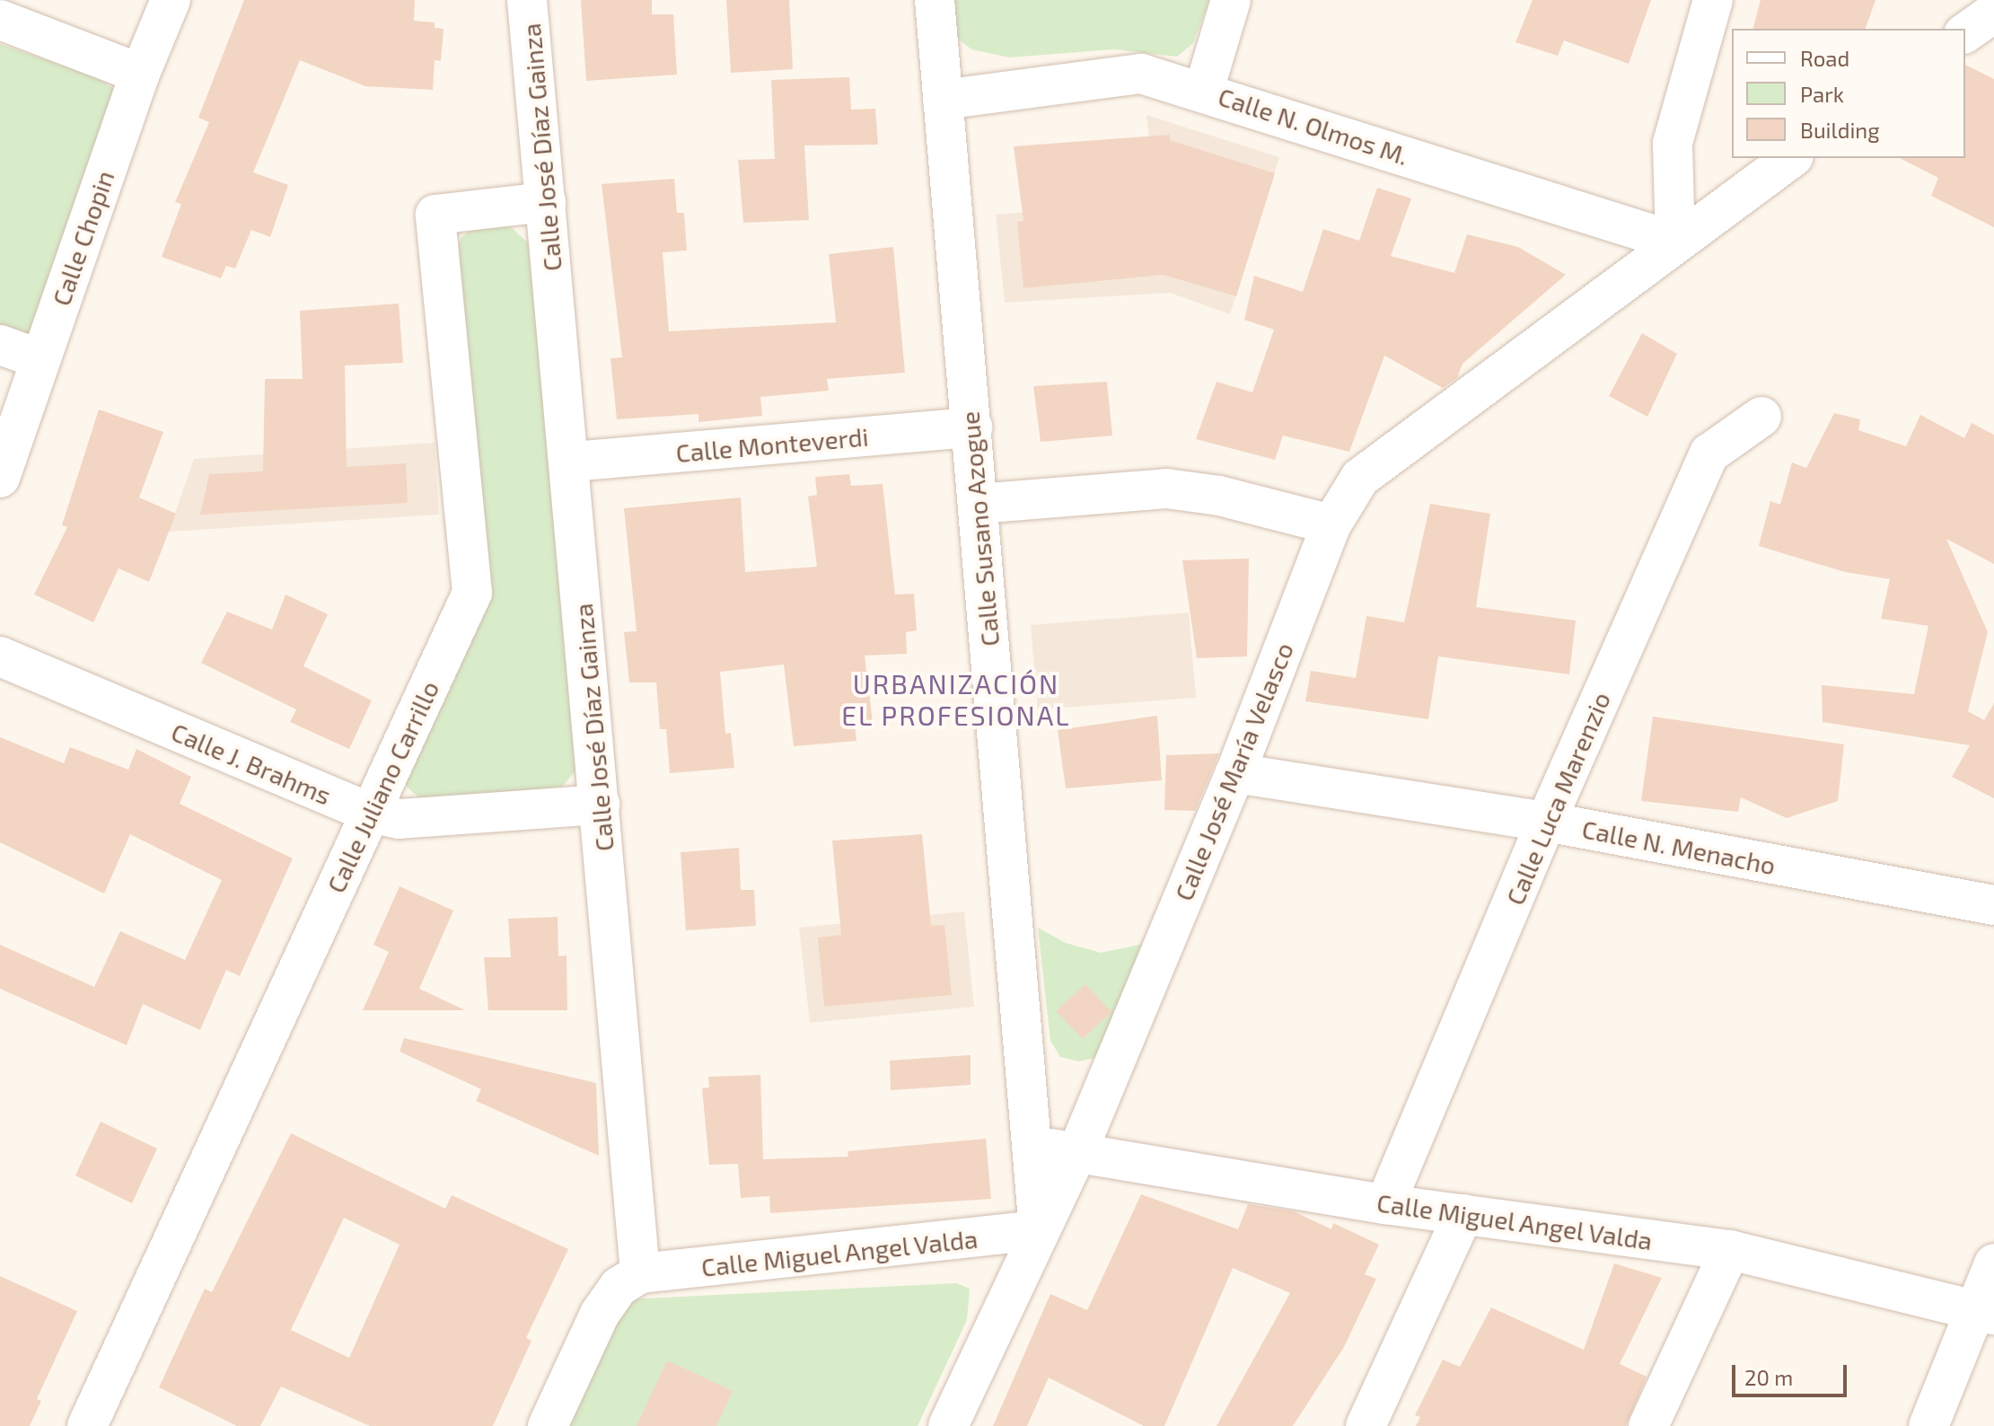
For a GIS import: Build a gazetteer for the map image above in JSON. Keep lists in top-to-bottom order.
{
  "streets": {
    "street": [
      "Calle N. Olmos M.",
      "Calle José Díaz Gainza",
      "Calle Chopin",
      "Calle Monteverdi",
      "Calle Susano Azogue",
      "Calle J. Brahms",
      "Calle José María Velasco",
      "Calle Juliano Carrillo",
      "Calle Luca Marenzio",
      "Calle N. Menacho",
      "Calle Miguel Angel Valda"
    ]
  },
  "crossings": [
    ["Calle N. Olmos M.", "Calle Susano Azogue"],
    ["Calle N. Olmos M.", "Calle José María Velasco"],
    ["Calle José Díaz Gainza", "Calle Monteverdi"],
    ["Calle José Díaz Gainza", "Calle J. Brahms"],
    ["Calle José Díaz Gainza", "Calle Juliano Carrillo"],
    ["Calle José Díaz Gainza", "Calle Miguel Angel Valda"],
    ["Calle Monteverdi", "Calle Susano Azogue"],
    ["Calle Susano Azogue", "Calle José María Velasco"],
    ["Calle Susano Azogue", "Calle Miguel Angel Valda"],
    ["Calle J. Brahms", "Calle Juliano Carrillo"],
    ["Calle José María Velasco", "Calle N. Menacho"],
    ["Calle José María Velasco", "Calle Miguel Angel Valda"],
    ["Calle Luca Marenzio", "Calle N. Menacho"],
    ["Calle Luca Marenzio", "Calle Miguel Angel Valda"]
  ],
  "districts": ["URBANIZACIÓN EL PROFESIONAL"],
  "legend": ["Road", "Park", "Building"],
  "scale_bar": "20 m"
}
